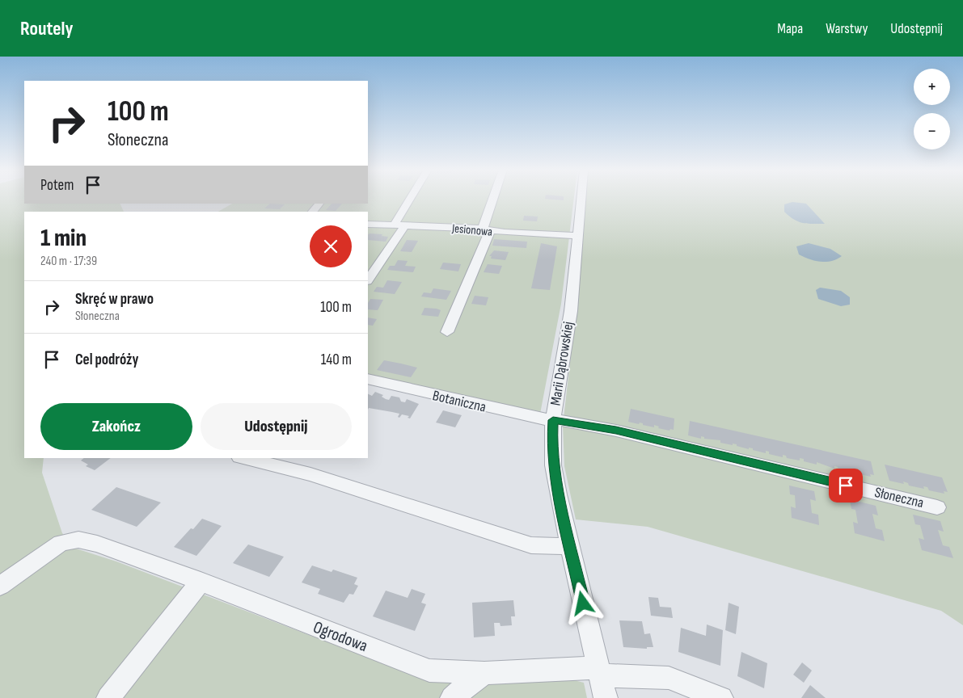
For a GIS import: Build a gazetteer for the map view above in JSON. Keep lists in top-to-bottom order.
{
  "streets": {
    "street": [
      "Jesionowa",
      "Marii Dąbrowskiej",
      "Botaniczna",
      "Słoneczna",
      "Ogrodowa"
    ]
  },
  "crossings": [
    ["Jesionowa", "Marii Dąbrowskiej"],
    ["Marii Dąbrowskiej", "Botaniczna"],
    ["Marii Dąbrowskiej", "Słoneczna"],
    ["Marii Dąbrowskiej", "Ogrodowa"],
    ["Botaniczna", "Słoneczna"]
  ],
  "page": {
    "header": "Routely",
    "nav": ["Mapa", "Warstwy", "Udostępnij"],
    "map_buttons": ["+", "−"],
    "turn": ["100 m", "Słoneczna"],
    "then": "Potem",
    "heading": ["1 min", "240 m · 17:39"],
    "list": [
      {
        "name": "Skręć w prawo",
        "note": "Słoneczna",
        "value": "100 m"
      },
      {
        "name": "Cel podróży",
        "value": "140 m"
      }
    ],
    "buttons": ["Zakończ", "Udostępnij"]
  }
}
